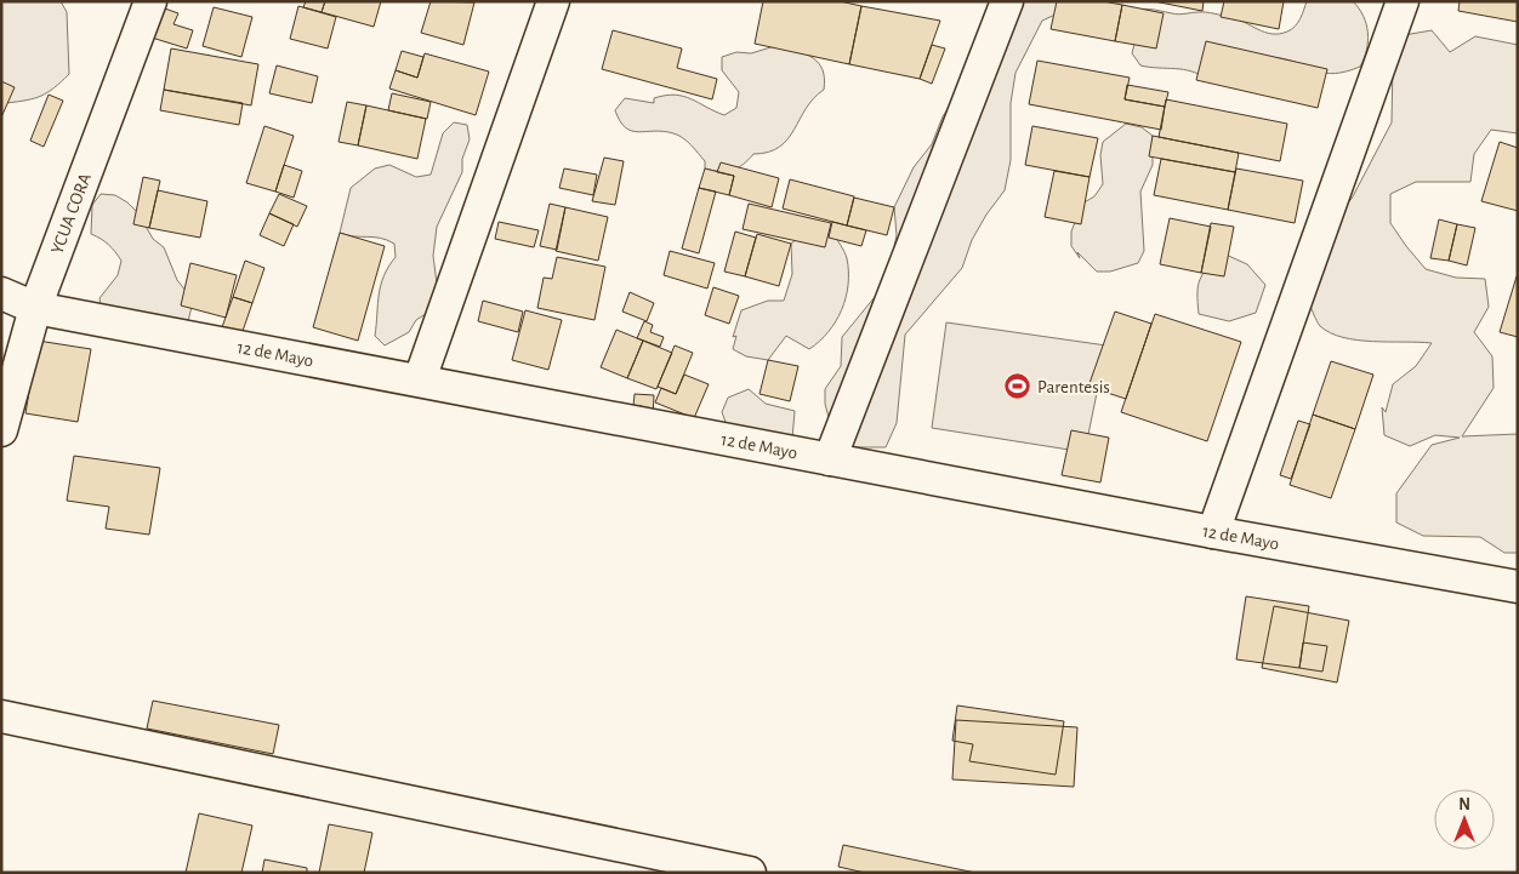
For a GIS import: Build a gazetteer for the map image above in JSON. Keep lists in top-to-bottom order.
{
  "streets": {
    "street": ["YCUA CORA", "12 de Mayo"]
  },
  "crossings": [
    ["YCUA CORA", "12 de Mayo"]
  ],
  "places": {
    "sports": ["Parentesis"]
  },
  "north": "top"
}
